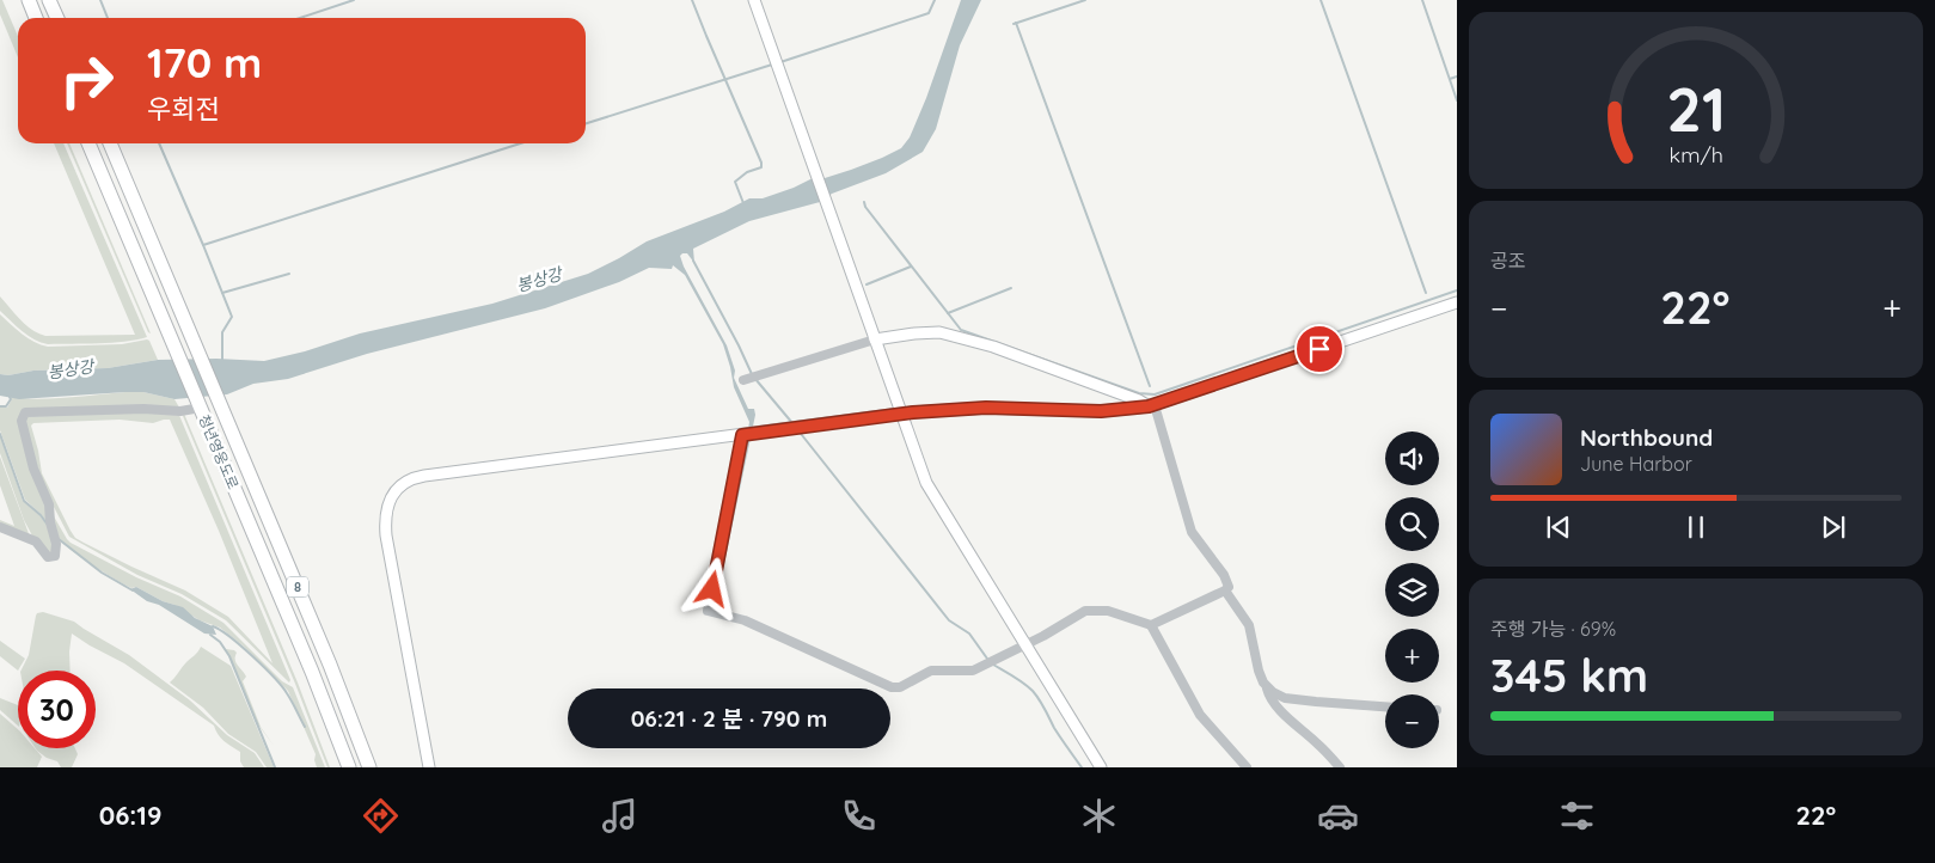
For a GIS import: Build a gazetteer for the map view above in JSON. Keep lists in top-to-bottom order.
{
  "streets": {
    "highway": ["청년영웅도로", "8"]
  },
  "water": ["봉상강"],
  "page": {
    "turn": ["170 m", "우회전"],
    "tile": [
      "공조",
      ["주행 가능 · 69%", "345 km"]
    ],
    "heat": ["−", "22°", "+"],
    "song": ["Northbound", "June Harbor"],
    "map_buttons": ["+", "−"],
    "limit": "30",
    "trip": "06:21 · 2 분 · 790 m",
    "tabs": ["06:19", "22°"],
    "gauge": ["21", "km/h"]
  }
}
